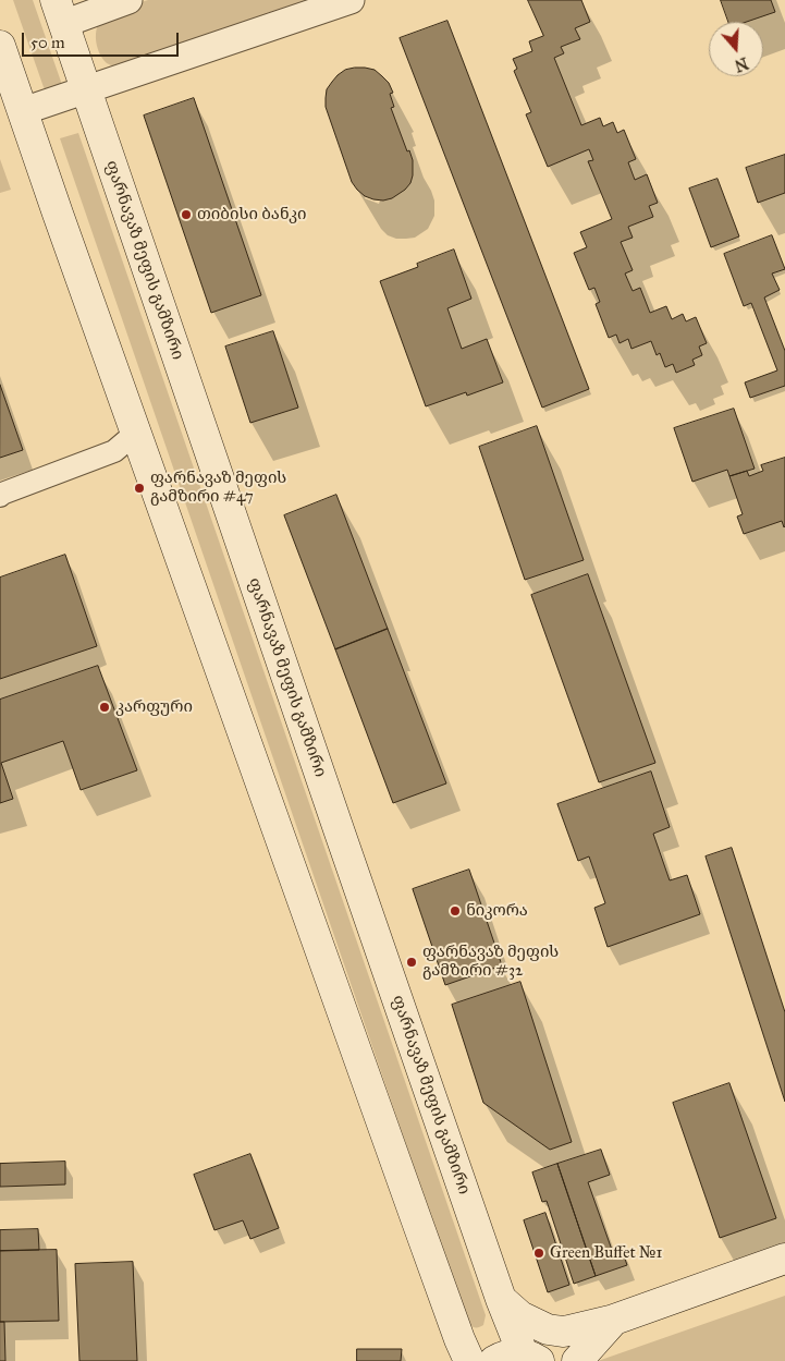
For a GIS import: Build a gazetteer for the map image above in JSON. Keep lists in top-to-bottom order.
{
  "streets": {
    "main road": ["ფარნავაზ მეფის გამზირი"]
  },
  "places": [
    "თიბისი ბანკი",
    "ფარნავაზ მეფის გამზირი #47",
    "კარფური",
    "ნიკორა",
    "ფარნავაზ მეფის გამზირი #32",
    "Green Buffet №1"
  ],
  "scale_bar": "50 m",
  "north": "bottom"
}
